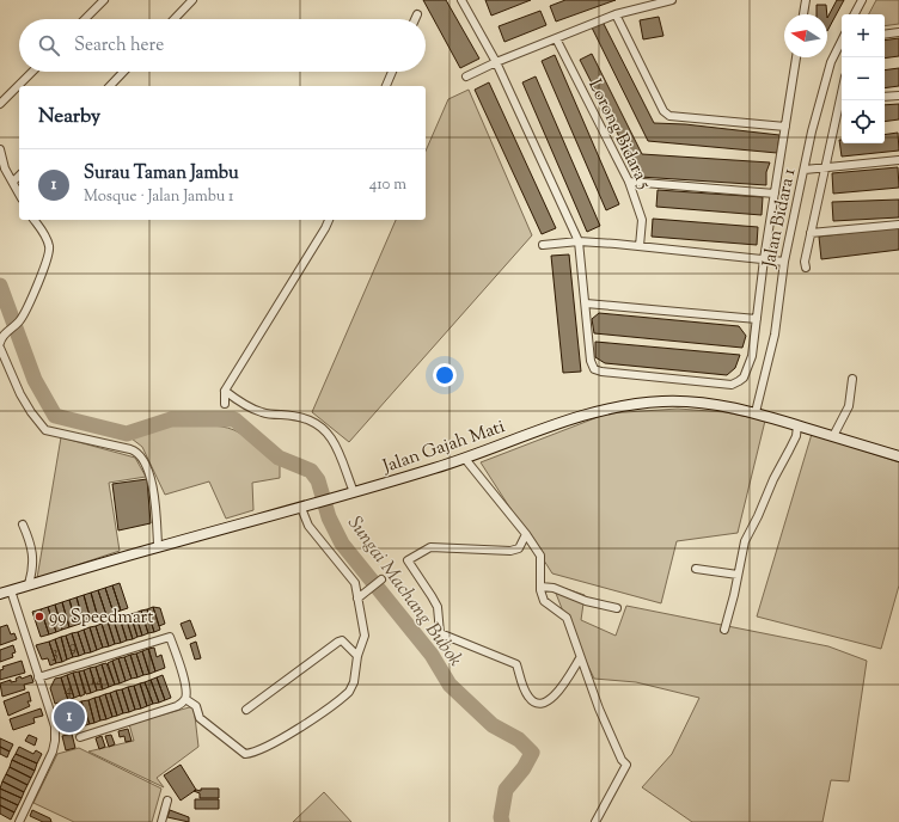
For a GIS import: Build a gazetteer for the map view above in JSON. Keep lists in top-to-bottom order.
{
  "streets": {
    "main road": ["Jalan Gajah Mati"],
    "street": ["Lorong Bidara 5", "Jalan Bidara 1"]
  },
  "crossings": [
    ["Jalan Bidara 1", "Jalan Gajah Mati"]
  ],
  "water": ["Sungai Machang Bubok"],
  "places": ["99 Speedmart"],
  "house_numbers": [
    "9",
    "3",
    "14",
    "4"
  ],
  "north": "left",
  "page": {
    "map_buttons": ["+", "−"],
    "search": "Search here",
    "heading": "Nearby",
    "list": [
      {
        "mark": "1",
        "name": "Surau Taman Jambu",
        "note": "Mosque · Jalan Jambu 1",
        "value": "410 m"
      }
    ],
    "pins": "1"
  }
}
